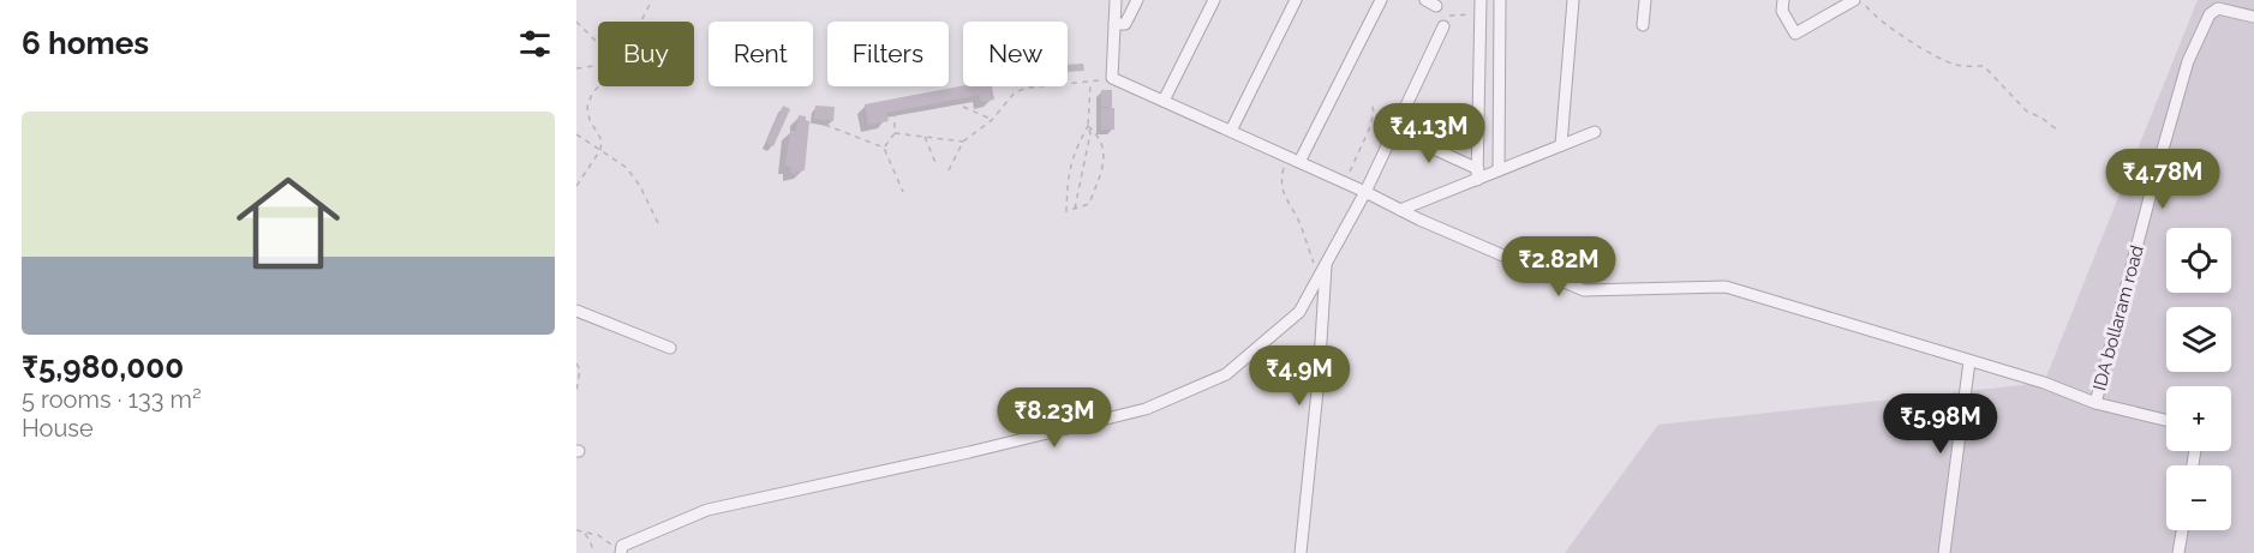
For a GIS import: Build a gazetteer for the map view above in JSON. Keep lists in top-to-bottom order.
{
  "streets": {
    "street": ["IDA bollaram road"]
  },
  "page": {
    "heading": "6 homes",
    "chip": [
      "Buy",
      "Rent",
      "Filters",
      "New"
    ],
    "list": [
      {
        "name": "₹5,980,000",
        "note": "5 rooms · 133 m² · House"
      }
    ],
    "price": [
      "₹4.13M",
      "₹4.78M",
      "₹2.82M",
      "₹4.9M",
      "₹8.23M",
      "₹5.98M"
    ],
    "map_buttons": ["+", "−"]
  }
}
